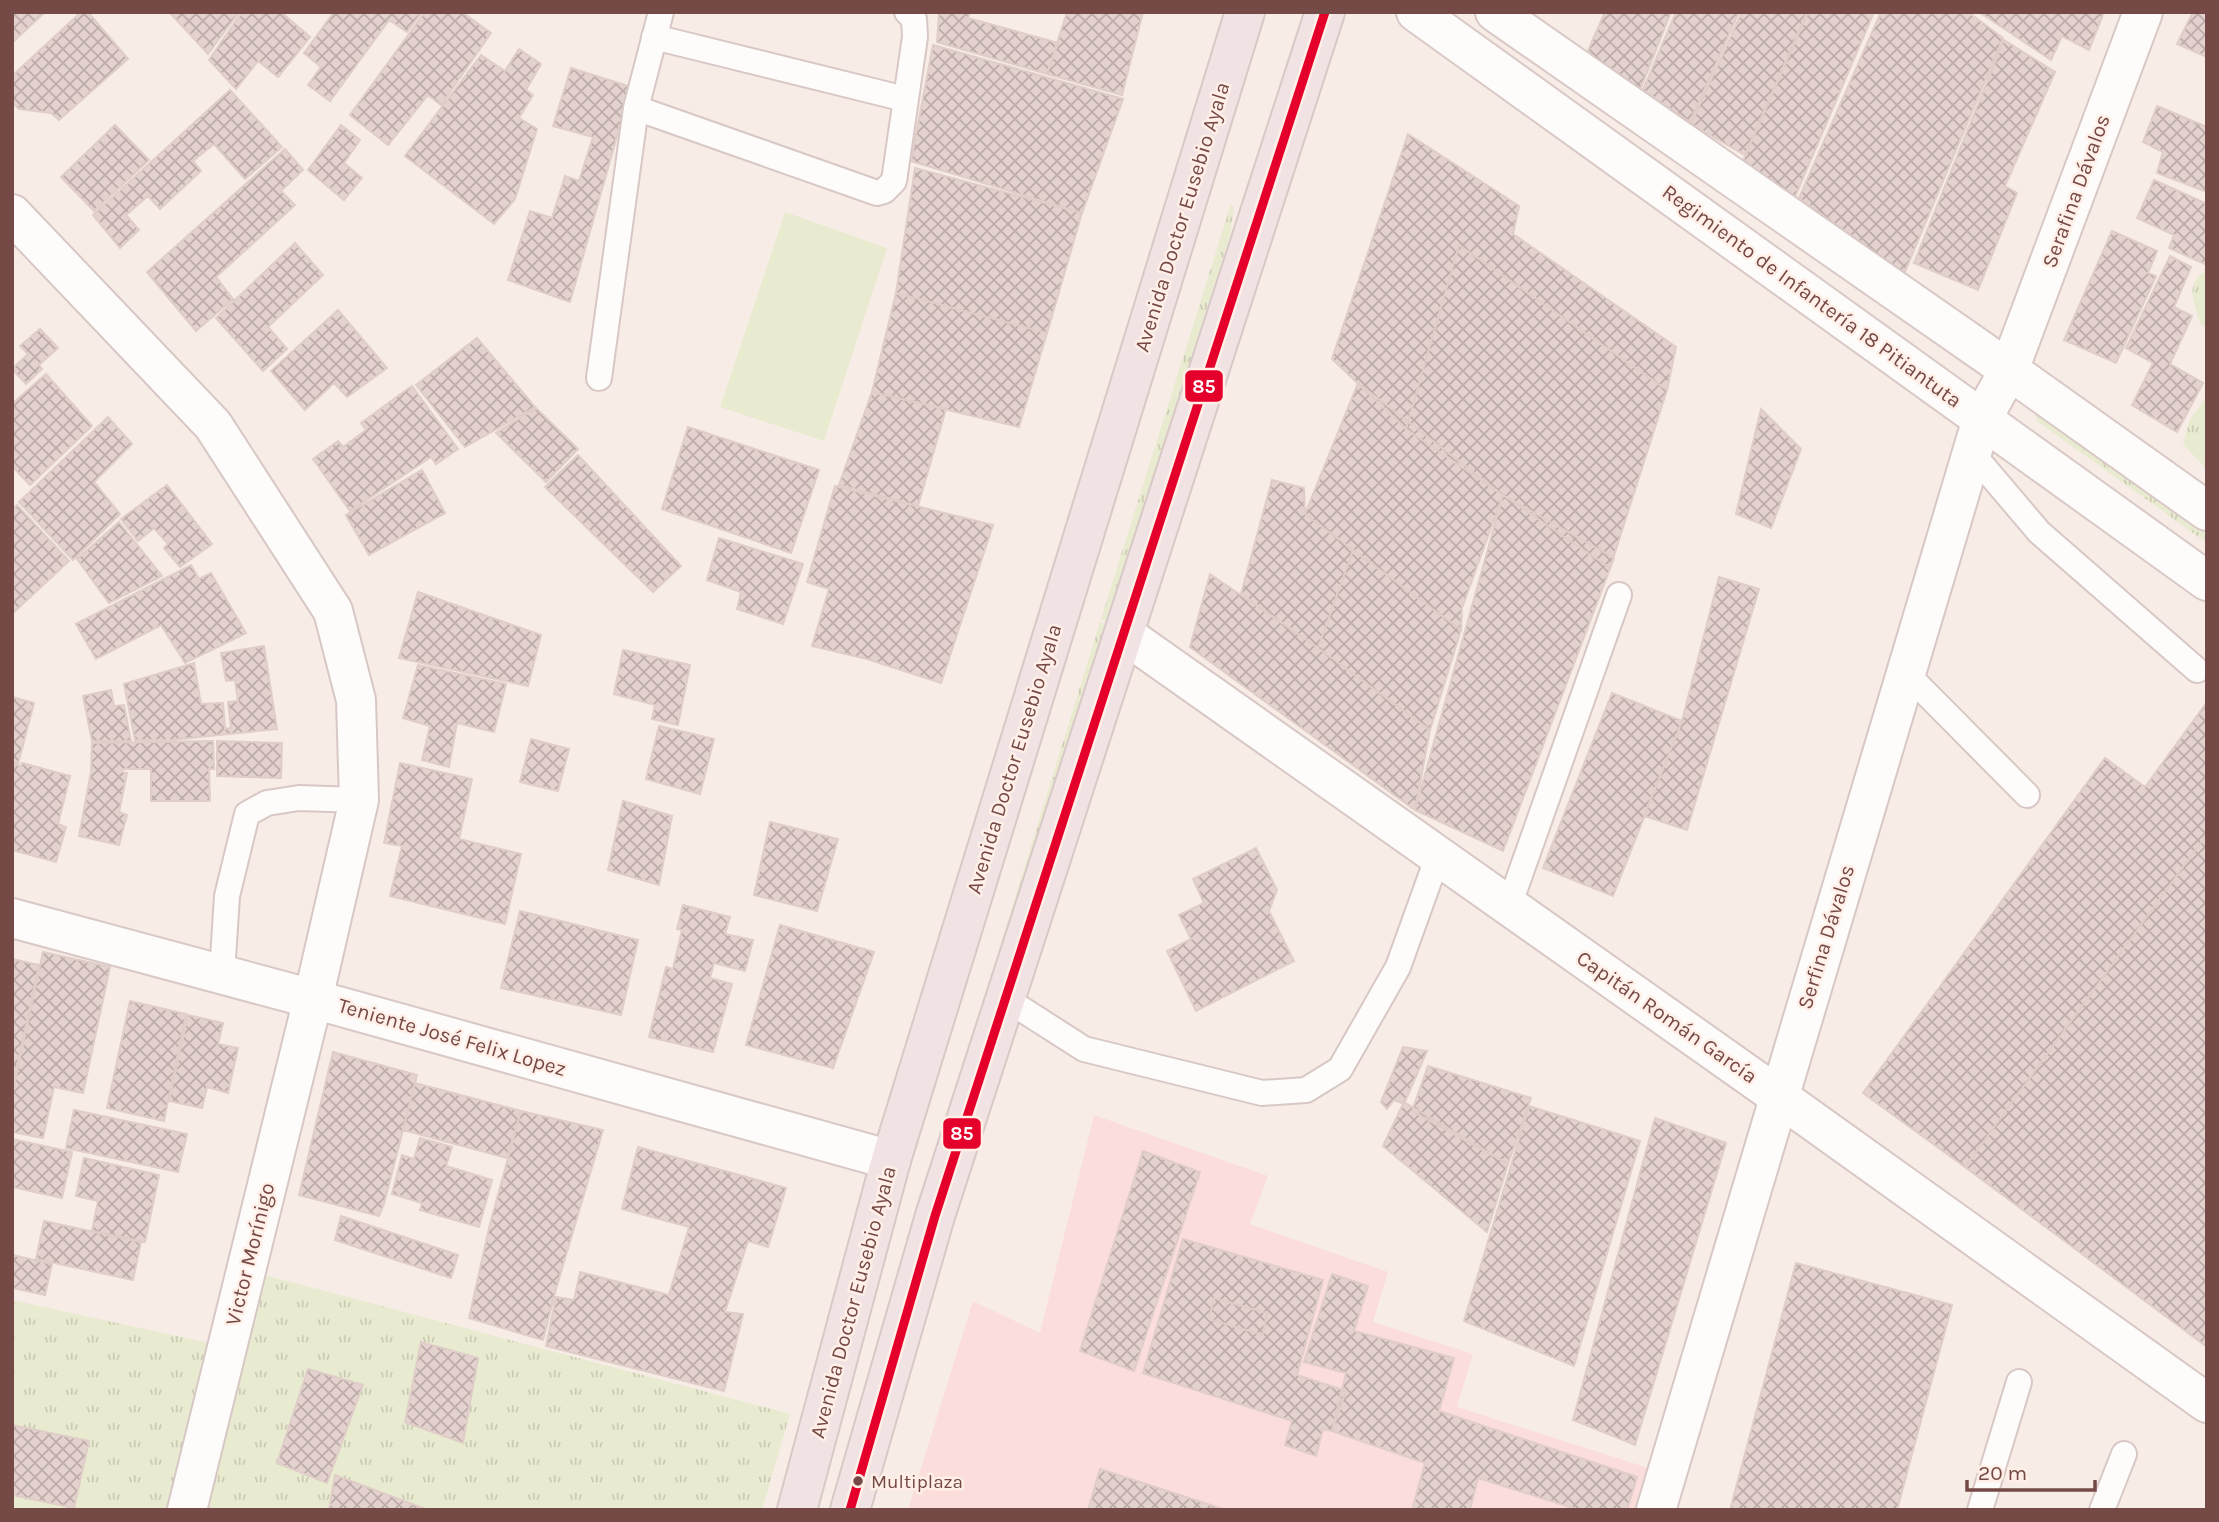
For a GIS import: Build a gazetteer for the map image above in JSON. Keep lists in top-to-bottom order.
{
  "streets": {
    "highway": ["Avenida Doctor Eusebio Ayala"],
    "street": [
      "Serafina Dávalos",
      "Regimiento de Infantería 18 Pitiantuta",
      "Serfina Dávalos",
      "Capitán Román García",
      "Teniente José Felix Lopez",
      "Victor Morínigo"
    ]
  },
  "crossings": [
    ["Serafina Dávalos", "Serfina Dávalos"],
    ["Avenida Doctor Eusebio Ayala", "Teniente José Felix Lopez"],
    ["Regimiento de Infantería 18 Pitiantuta", "Serfina Dávalos"],
    ["Serfina Dávalos", "Capitán Román García"],
    ["Teniente José Felix Lopez", "Victor Morínigo"]
  ],
  "places": ["Multiplaza"],
  "lines": ["transit line 85"],
  "scale_bar": "20 m"
}
